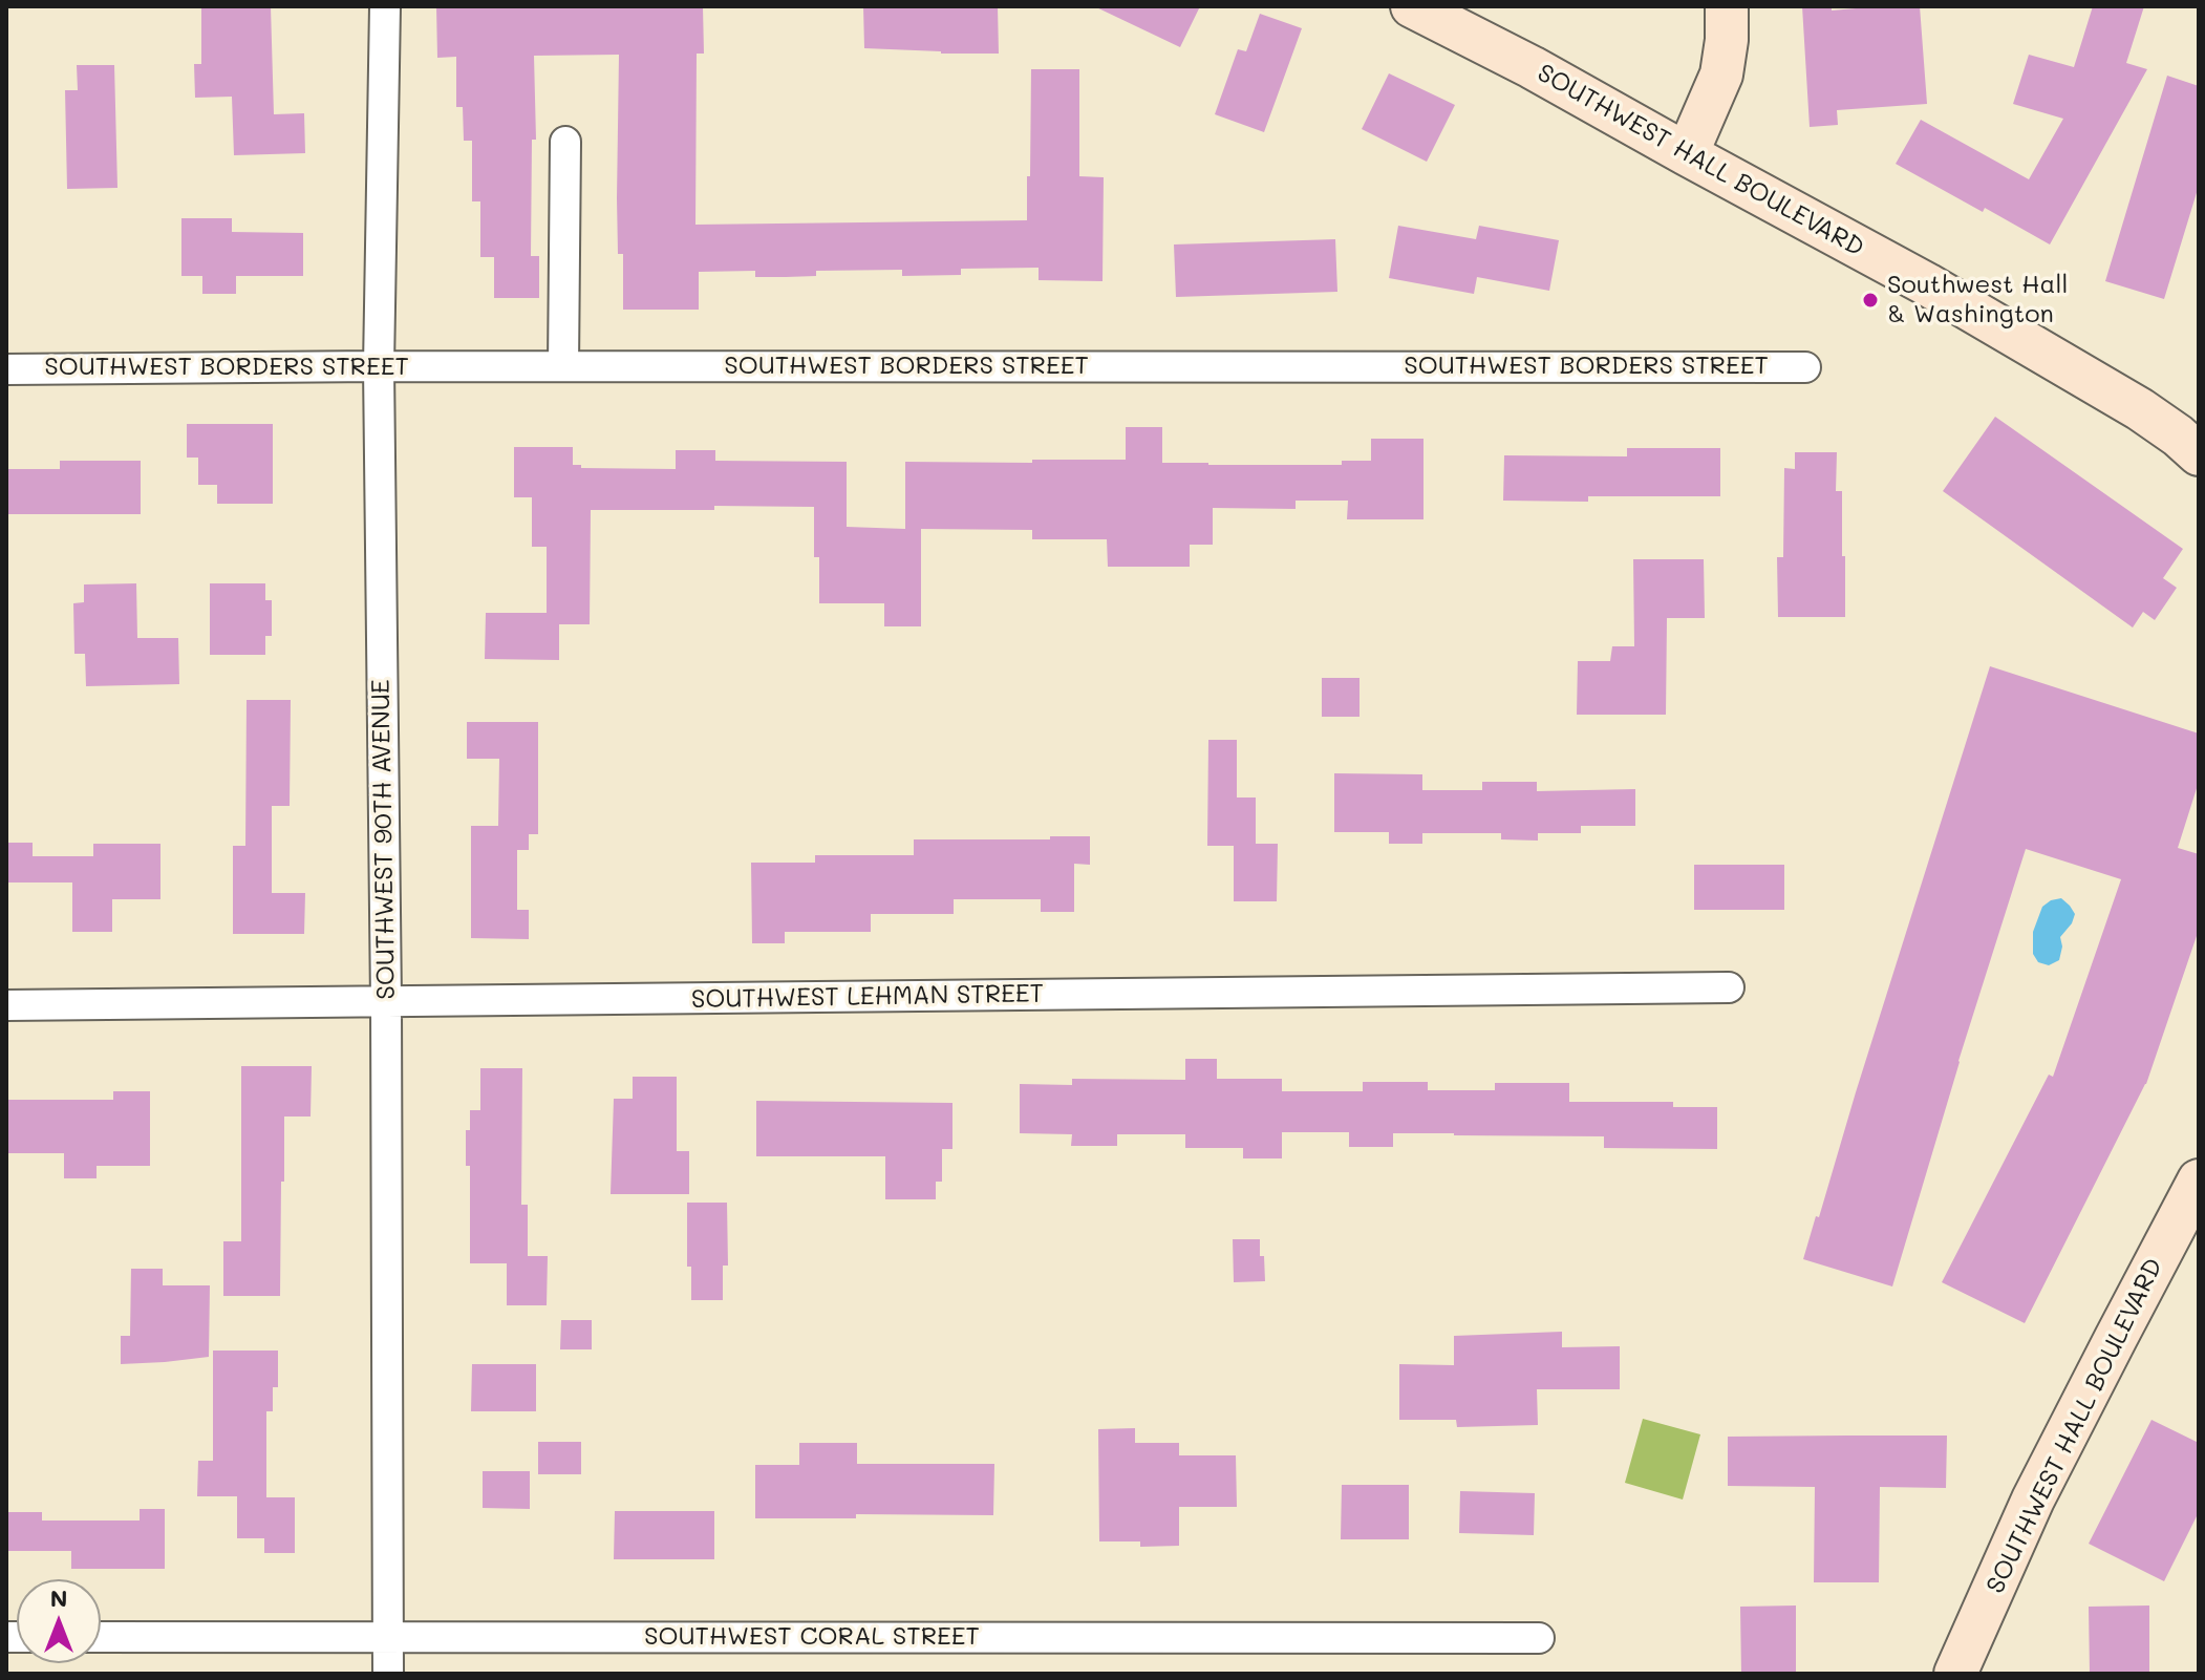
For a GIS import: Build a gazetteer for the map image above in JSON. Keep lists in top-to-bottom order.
{
  "streets": {
    "main road": ["SOUTHWEST HALL BOULEVARD"],
    "street": [
      "SOUTHWEST BORDERS STREET",
      "SOUTHWEST 90TH AVENUE",
      "SOUTHWEST LEHMAN STREET",
      "SOUTHWEST CORAL STREET"
    ]
  },
  "crossings": [
    ["SOUTHWEST BORDERS STREET", "SOUTHWEST 90TH AVENUE"],
    ["SOUTHWEST 90TH AVENUE", "SOUTHWEST LEHMAN STREET"],
    ["SOUTHWEST 90TH AVENUE", "SOUTHWEST CORAL STREET"]
  ],
  "places": ["Southwest Hall & Washington"],
  "north": "top"
}
